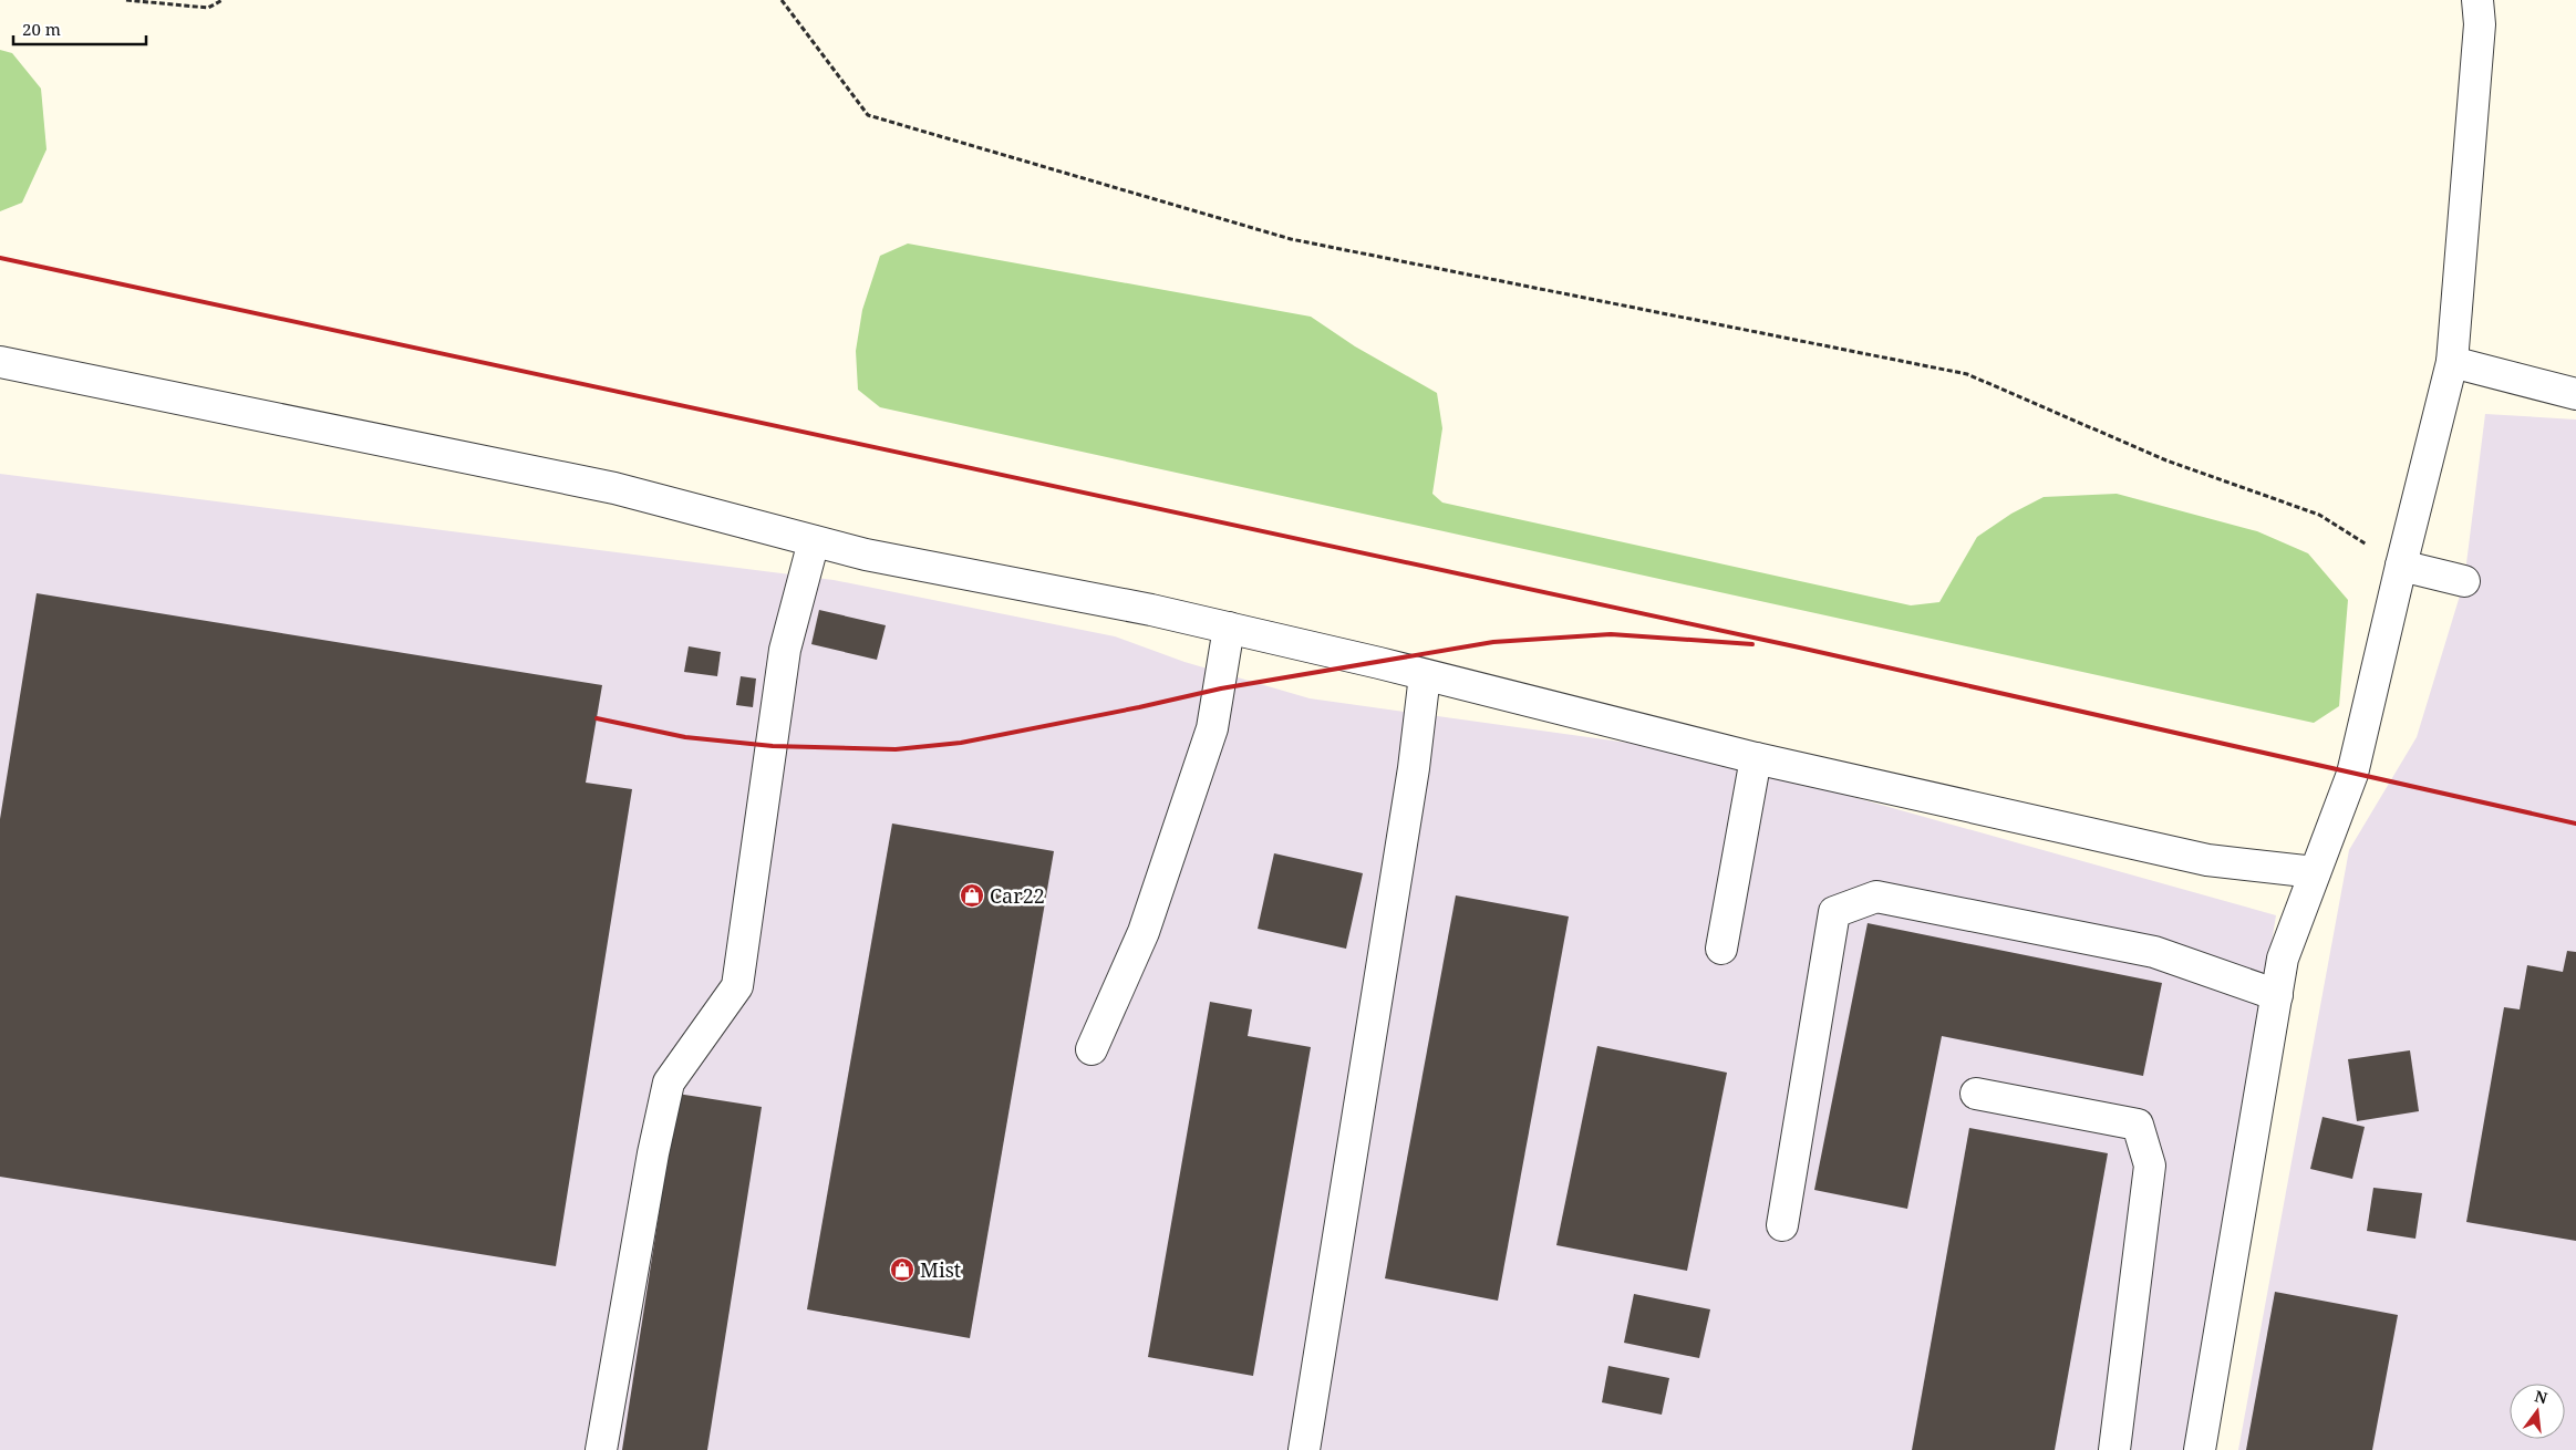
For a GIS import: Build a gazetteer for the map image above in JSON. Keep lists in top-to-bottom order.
{
  "places": {
    "shop": ["Car22", "Mist"]
  },
  "scale_bar": "20 m",
  "north": "top"
}
